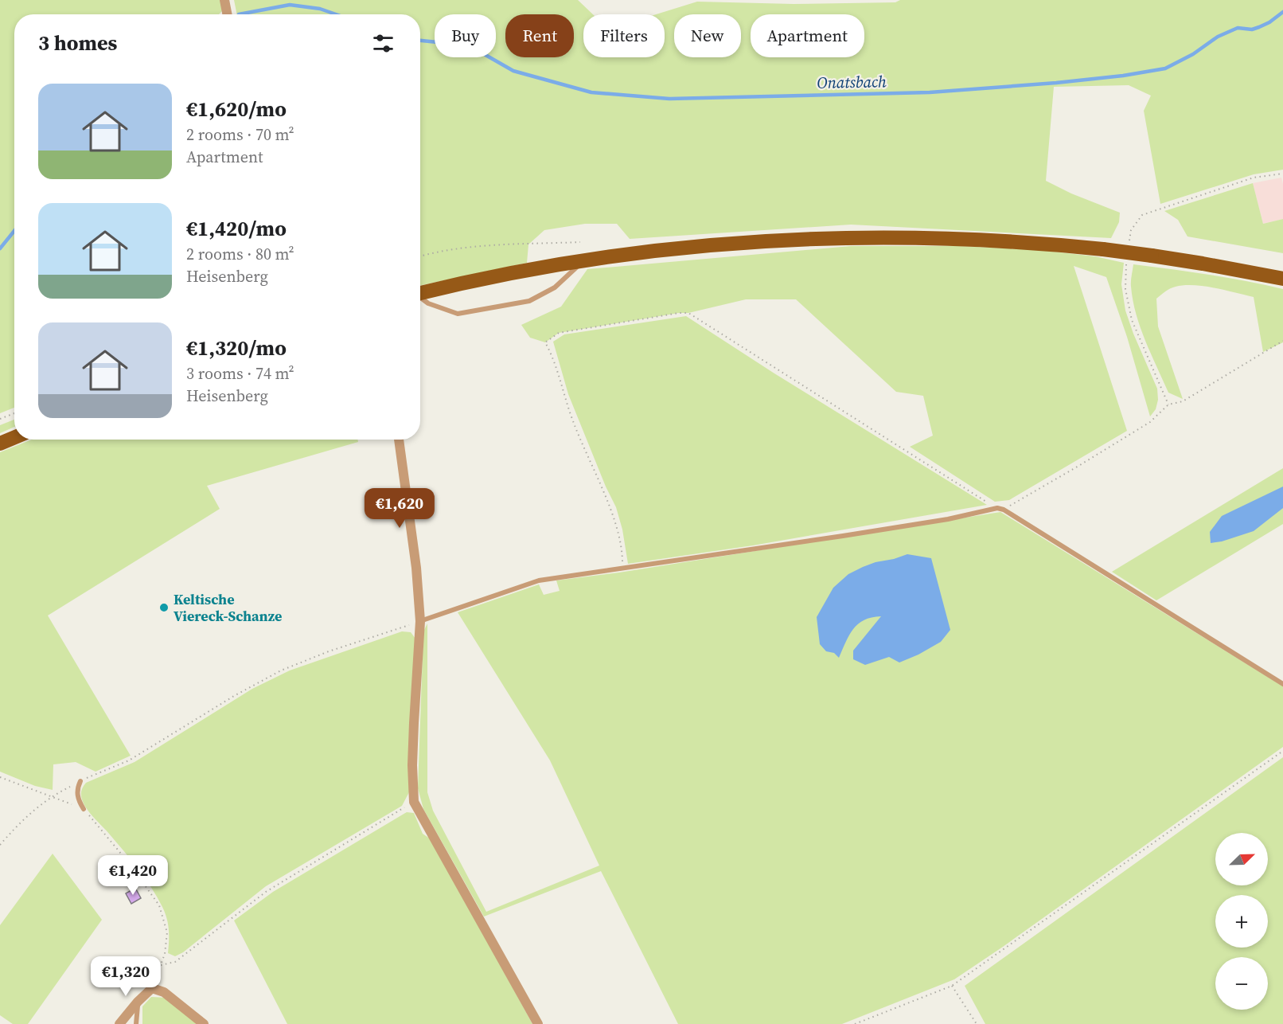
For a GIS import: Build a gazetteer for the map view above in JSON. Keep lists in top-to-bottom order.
{
  "water": ["Onatsbach"],
  "places": ["Keltische Viereck-Schanze"],
  "north": "top right",
  "page": {
    "chip": [
      "Buy",
      "Rent",
      "Filters",
      "New",
      "Apartment"
    ],
    "heading": "3 homes",
    "list": [
      {
        "name": "€1,620/mo",
        "note": "2 rooms · 70 m² · Apartment"
      },
      {
        "name": "€1,420/mo",
        "note": "2 rooms · 80 m² · Heisenberg"
      },
      {
        "name": "€1,320/mo",
        "note": "3 rooms · 74 m² · Heisenberg"
      }
    ],
    "price": ["€1,620", "€1,420", "€1,320"],
    "map_buttons": ["+", "−"]
  }
}
